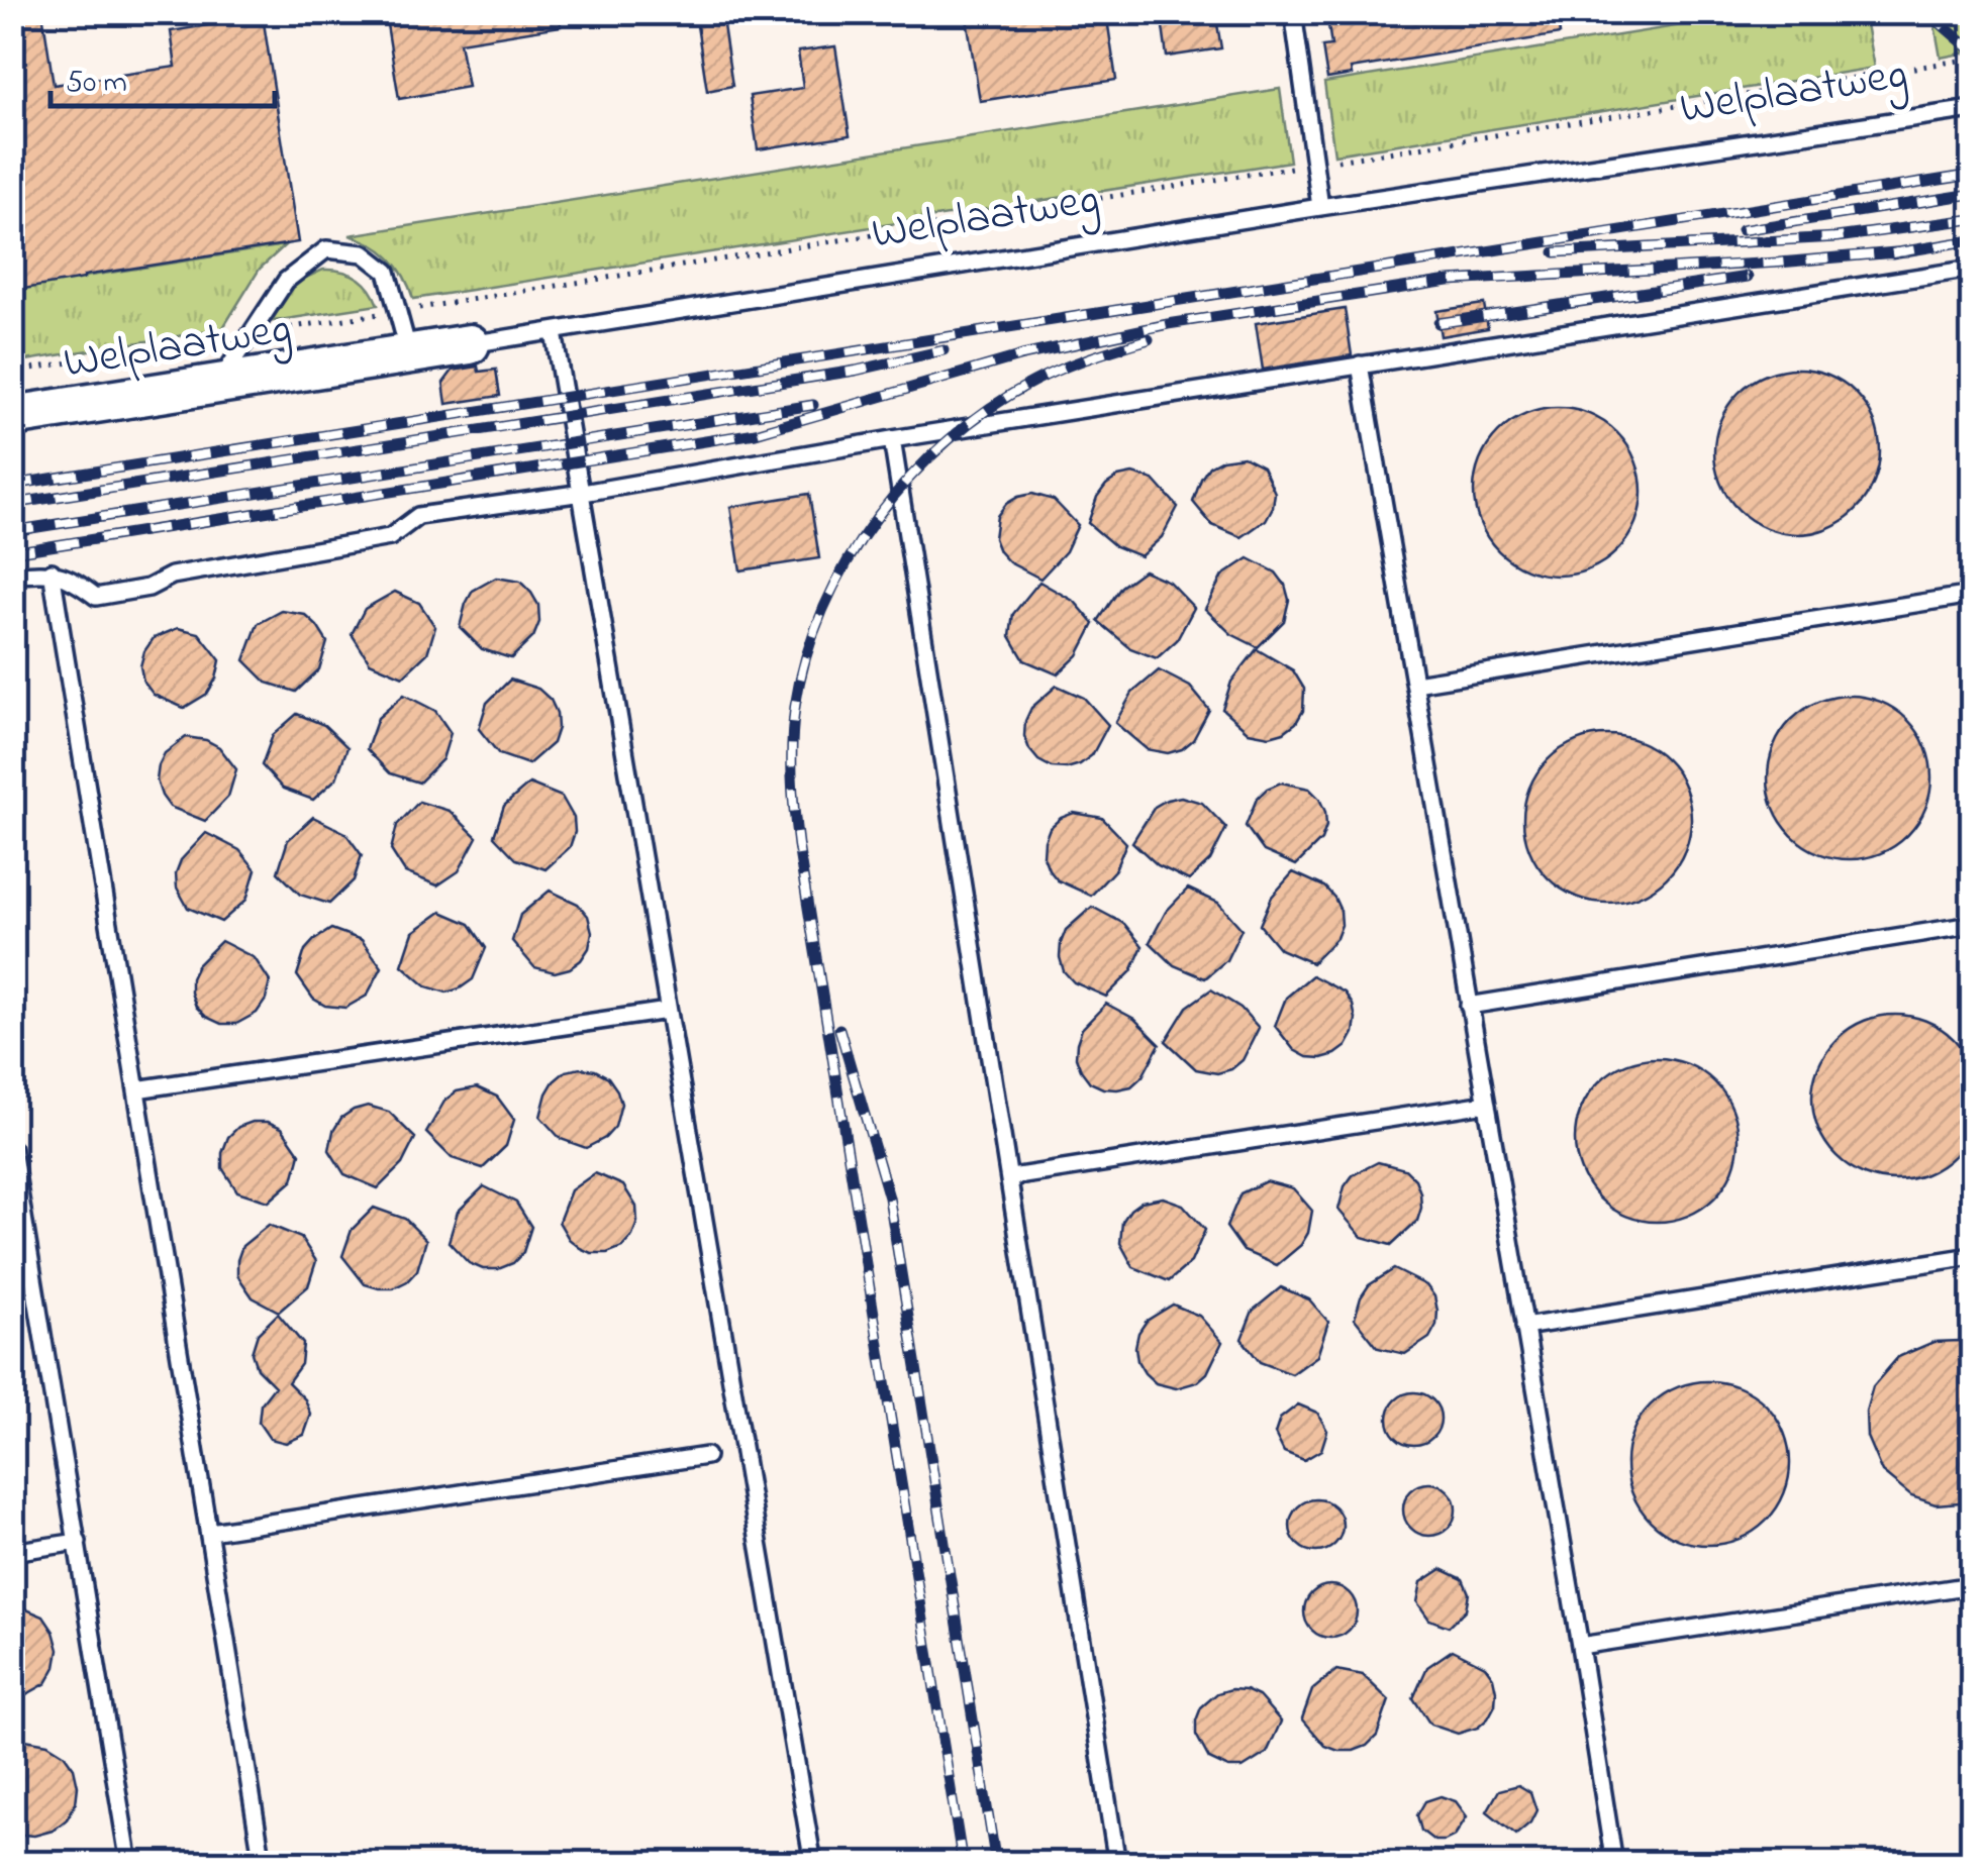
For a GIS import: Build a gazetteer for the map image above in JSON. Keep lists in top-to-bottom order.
{
  "streets": {
    "street": ["Welplaatweg"]
  },
  "scale_bar": "50 m"
}
